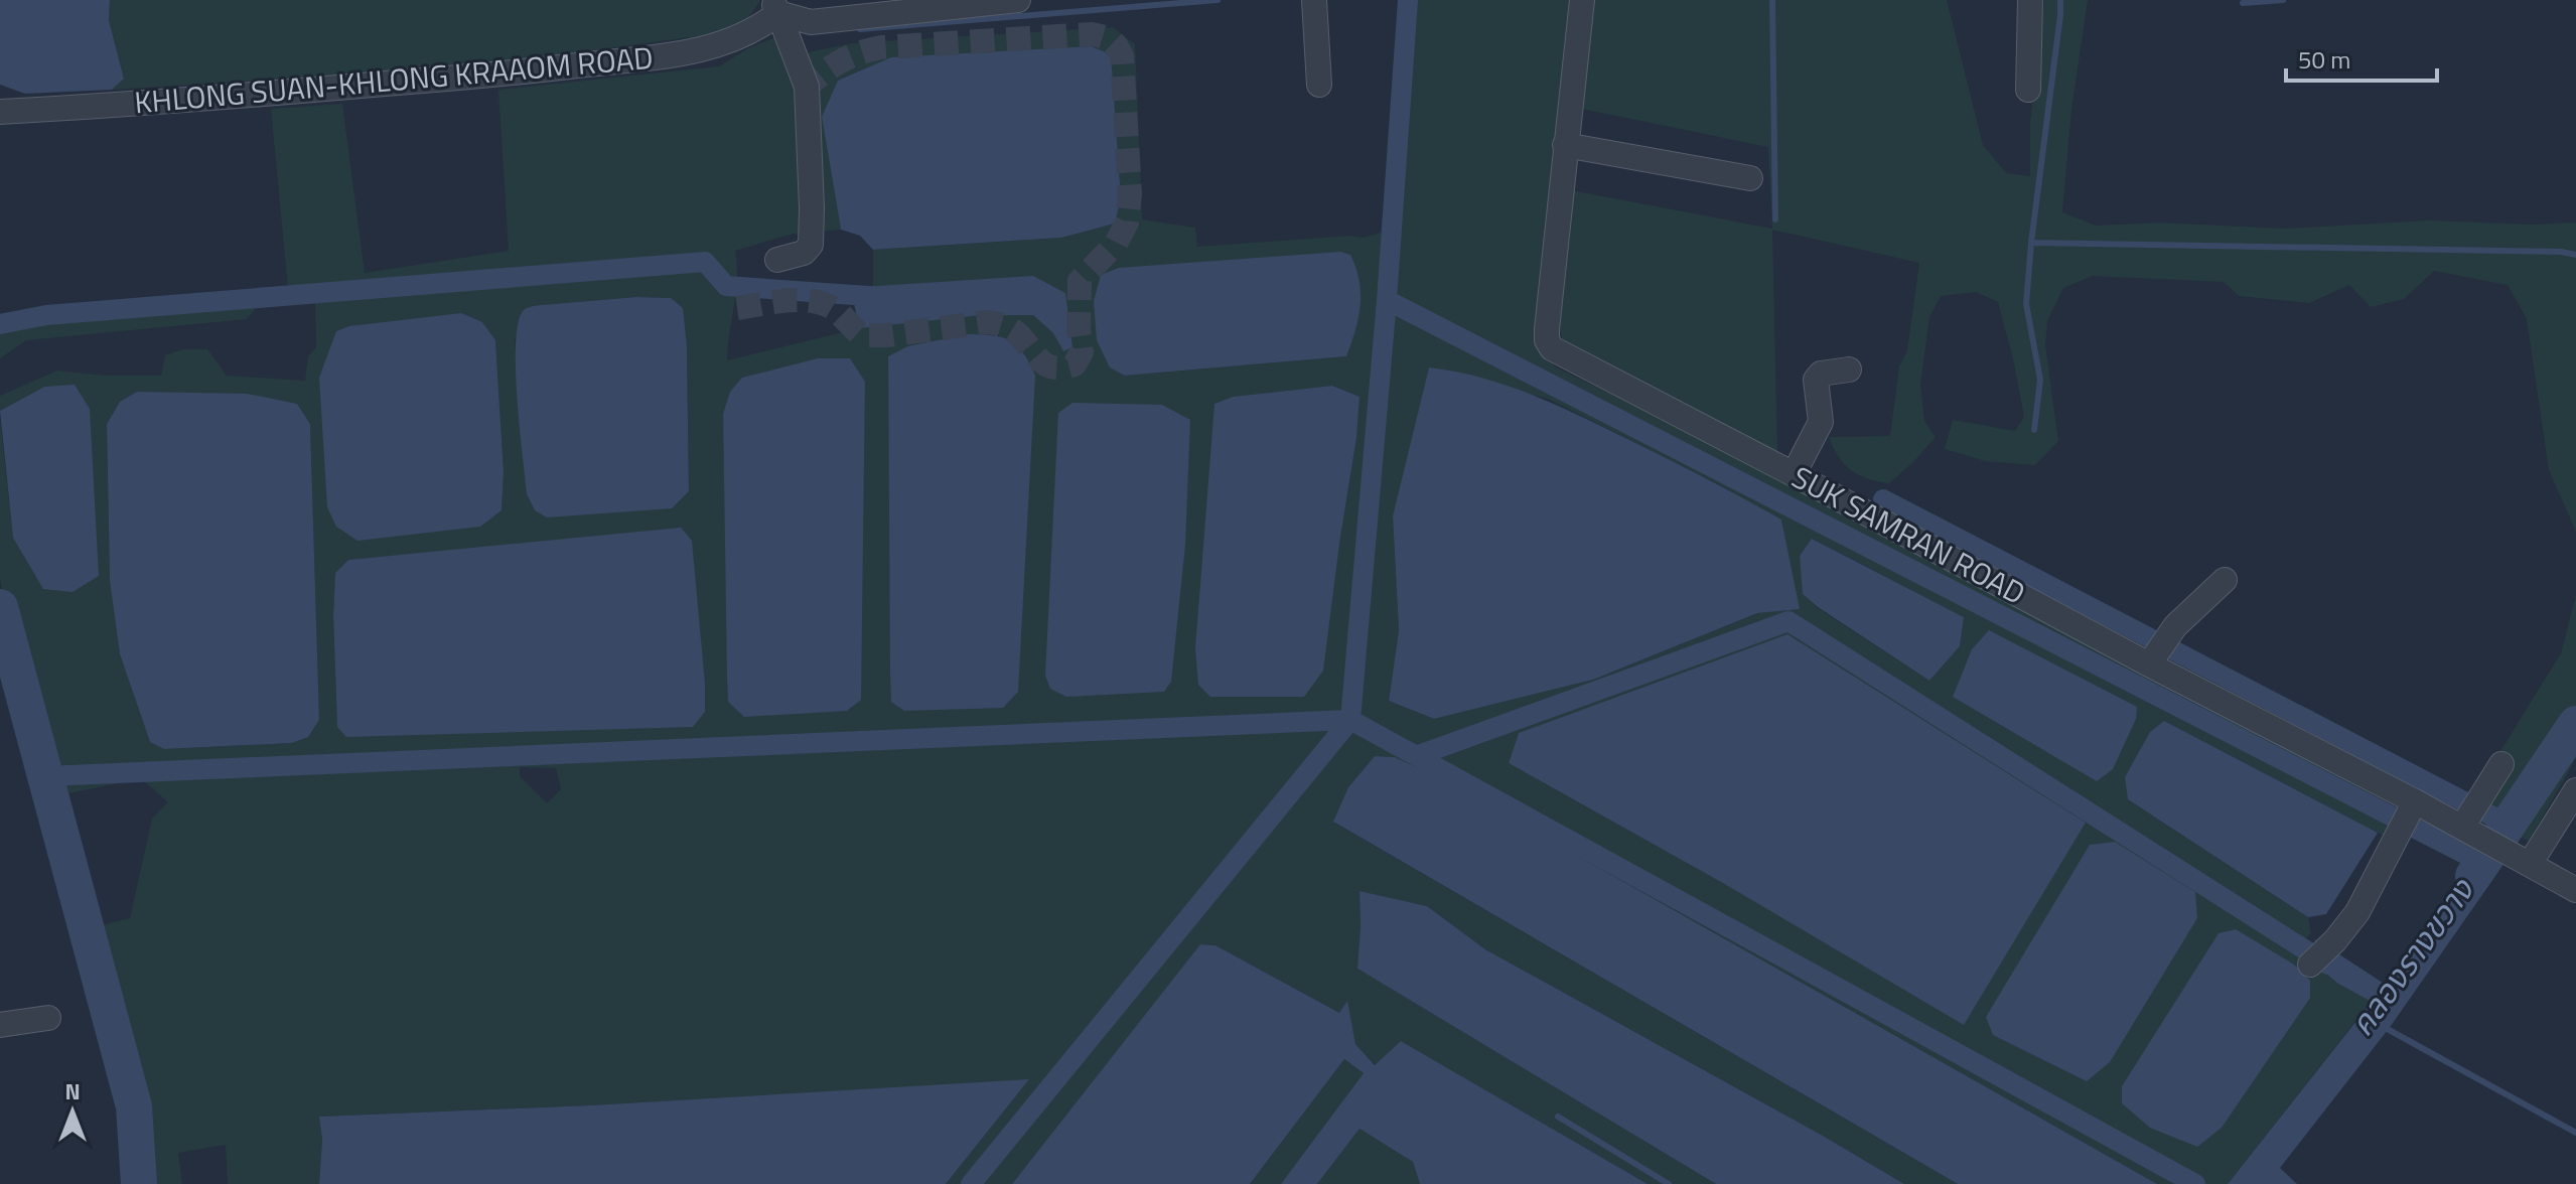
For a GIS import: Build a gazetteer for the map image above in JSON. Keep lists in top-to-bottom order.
{
  "streets": {
    "street": ["KHLONG SUAN-KHLONG KRAAOM ROAD", "SUK SAMRAN ROAD"]
  },
  "water": ["คลองรางขวาง"],
  "scale_bar": "50 m",
  "north": "top"
}
